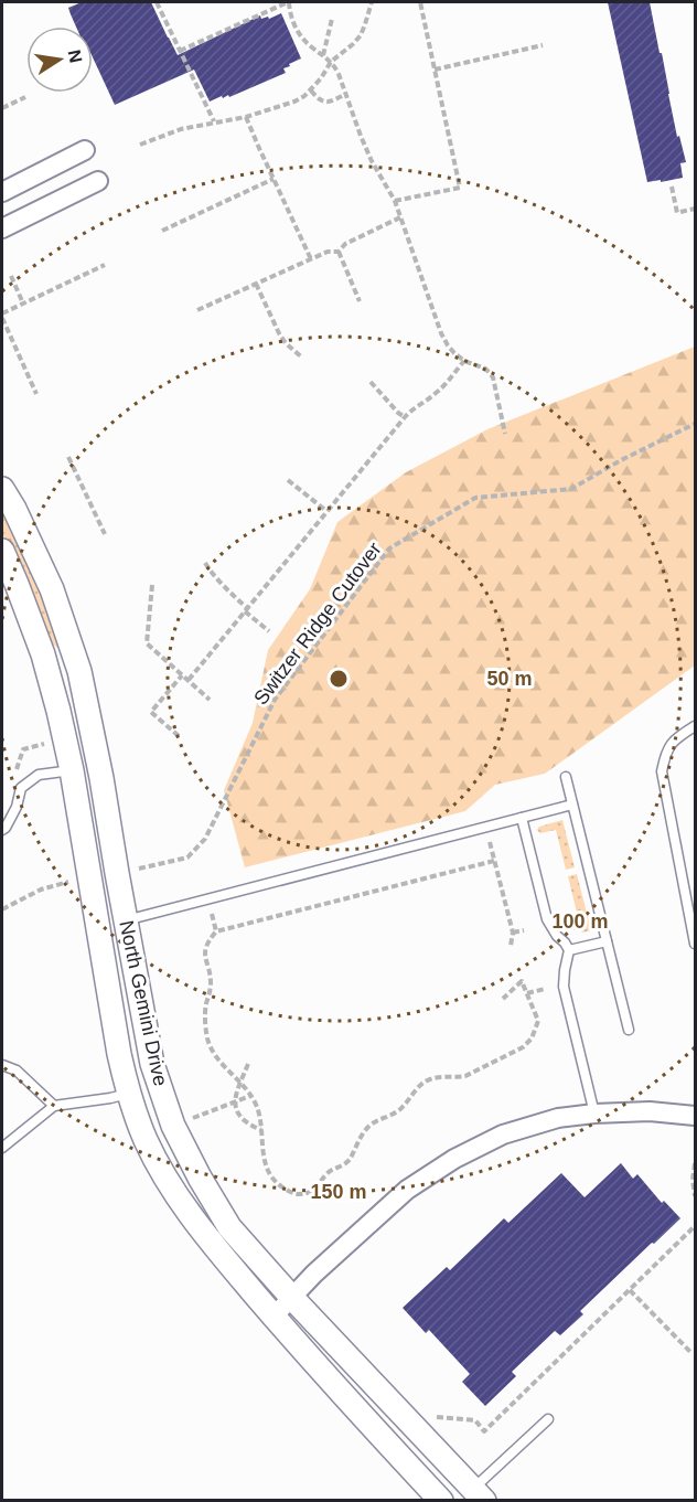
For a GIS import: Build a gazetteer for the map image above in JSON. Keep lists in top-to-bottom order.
{
  "streets": {
    "street": ["North Gemini Drive"],
    "path": ["Switzer Ridge Cutover"]
  },
  "north": "right",
  "rings": ["50 m", "100 m", "150 m"]
}
